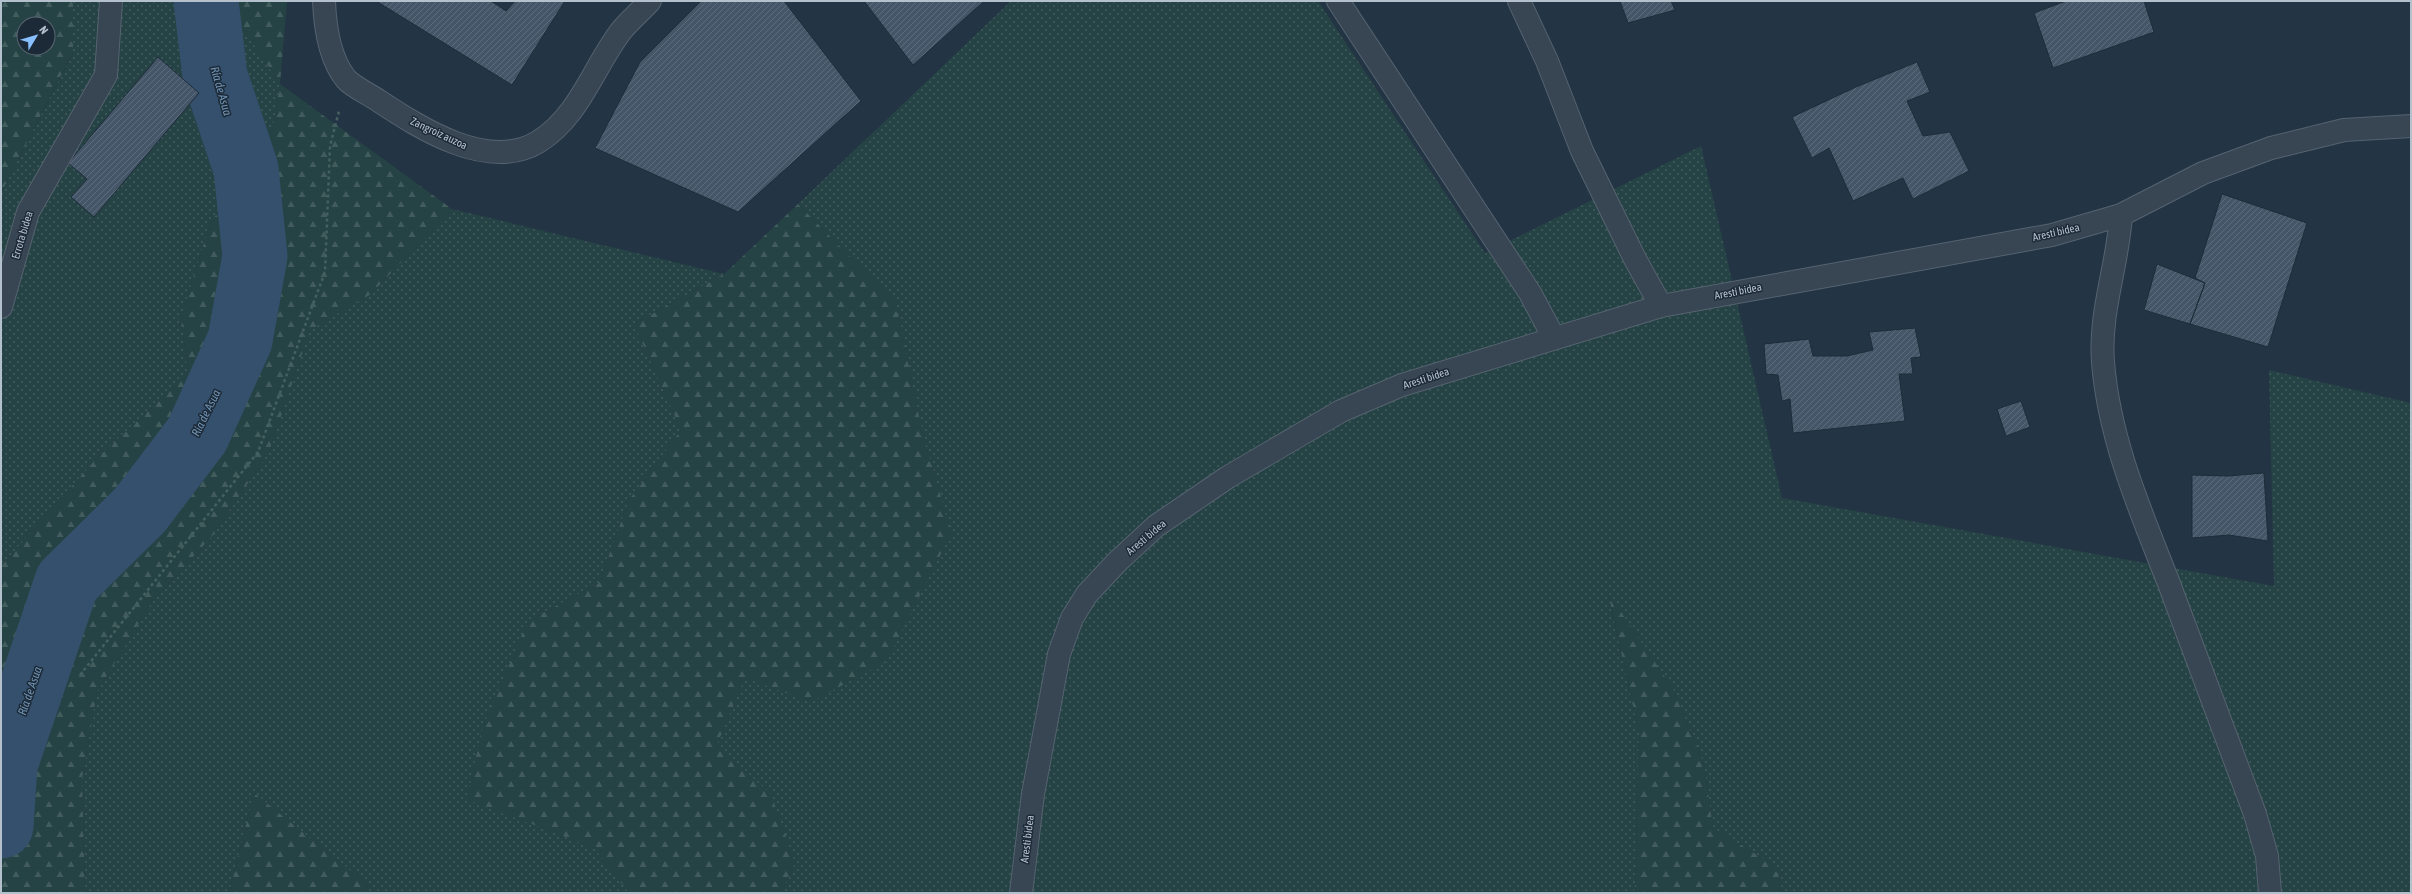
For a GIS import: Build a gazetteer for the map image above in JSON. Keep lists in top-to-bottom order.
{
  "streets": {
    "street": ["Zangroiz auzoa", "Aresti bidea", "Errota bidea"]
  },
  "water": ["Ría de Asua"],
  "north": "top right"
}
